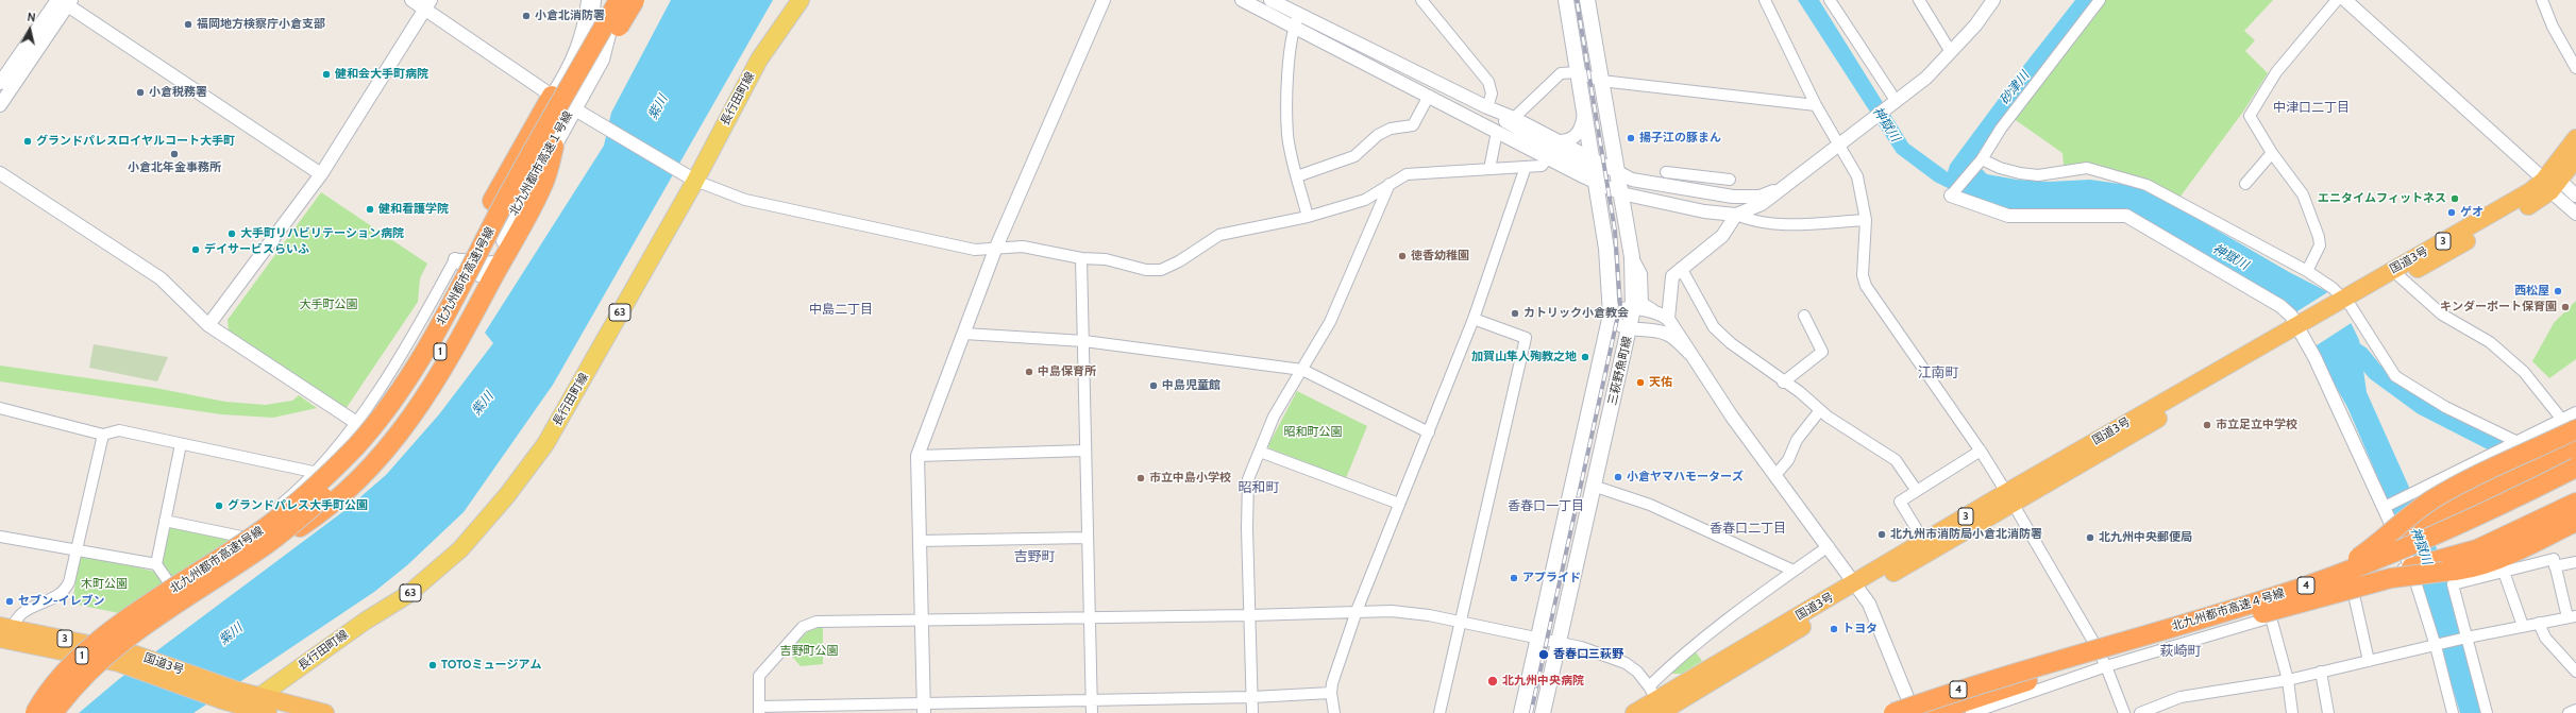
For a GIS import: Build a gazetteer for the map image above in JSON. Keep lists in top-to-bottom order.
{
  "streets": {
    "highway": [
      "北九州都市高速１号線",
      "3",
      "国道3号",
      "北九州都市高速1号線",
      "1",
      "4",
      "北九州都市高速４号線"
    ],
    "main road": ["長行田町線", "63", "三萩野魚町線"]
  },
  "crossings": [
    ["長行田町線", "国道3号"]
  ],
  "districts": [
    "中津口二丁目",
    "中島二丁目",
    "江南町",
    "昭和町",
    "香春口一丁目",
    "香春口二丁目",
    "吉野町",
    "萩崎町"
  ],
  "water": ["砂津川", "紫川", "神獄川"],
  "parks": [
    "大手町公園",
    "昭和町公園",
    "木町公園",
    "吉野町公園"
  ],
  "places": [
    "小倉北消防署",
    "福岡地方検察庁小倉支部",
    "健和会大手町病院",
    "小倉税務署",
    "揚子江の豚まん",
    "グランドパレスロイヤルコート大手町",
    "小倉北年金事務所",
    "エニタイムフィットネス",
    "健和看護学院",
    "ゲオ",
    "大手町リハビリテーション病院",
    "デイサービスらいふ",
    "徳香幼稚園",
    "西松屋",
    "キンダーポート保育園",
    "カトリック小倉教会",
    "加賀山隼人殉教之地",
    "中島保育所",
    "天佑",
    "中島児童館",
    "市立足立中学校",
    "小倉ヤマハモーターズ",
    "市立中島小学校",
    "グランドパレス大手町公園",
    "北九州市消防局小倉北消防署",
    "北九州中央郵便局",
    "アプライド",
    "セブン-イレブン",
    "トヨタ",
    "香春口三萩野",
    "TOTOミュージアム",
    "北九州中央病院"
  ],
  "north": "top"
}
